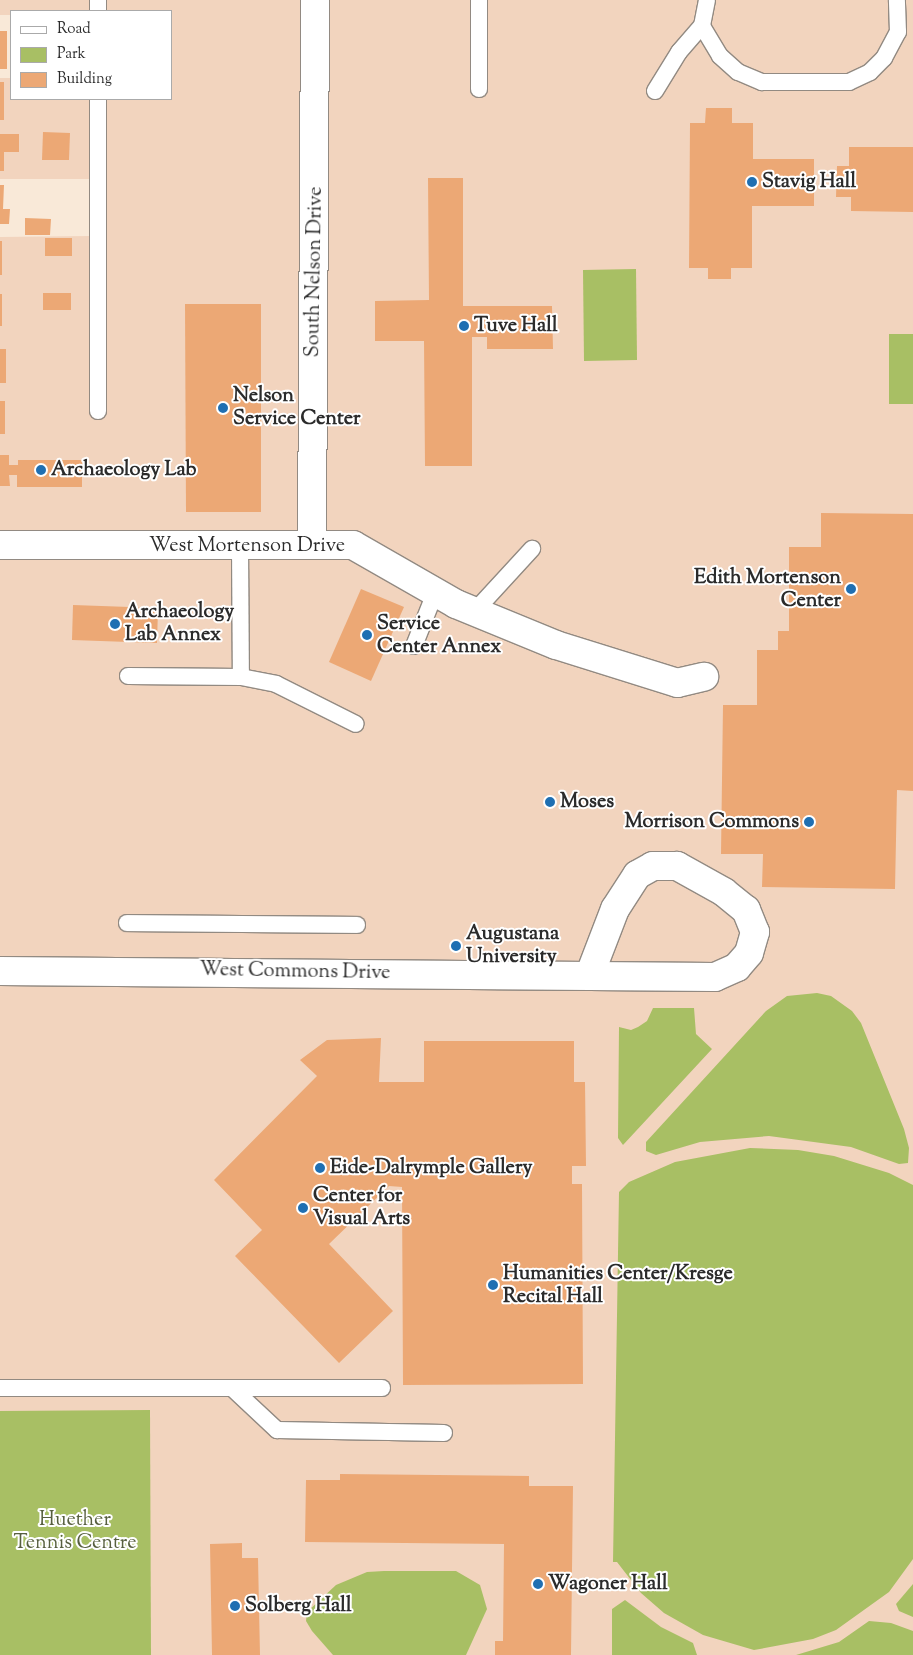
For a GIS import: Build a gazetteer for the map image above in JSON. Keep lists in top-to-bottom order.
{
  "streets": {
    "street": ["South Nelson Drive", "West Mortenson Drive", "West Commons Drive"]
  },
  "crossings": [
    ["South Nelson Drive", "West Mortenson Drive"]
  ],
  "parks": ["Huether Tennis Centre"],
  "places": [
    "Stavig Hall",
    "Tuve Hall",
    "Nelson Service Center",
    "Archaeology Lab",
    "Edith Mortenson Center",
    "Archaeology Lab Annex",
    "Service Center Annex",
    "Moses",
    "Morrison Commons",
    "Augustana University",
    "Eide-Dalrymple Gallery",
    "Center for Visual Arts",
    "Humanities Center/Kresge Recital Hall",
    "Wagoner Hall",
    "Solberg Hall"
  ],
  "legend": ["Road", "Park", "Building"]
}
